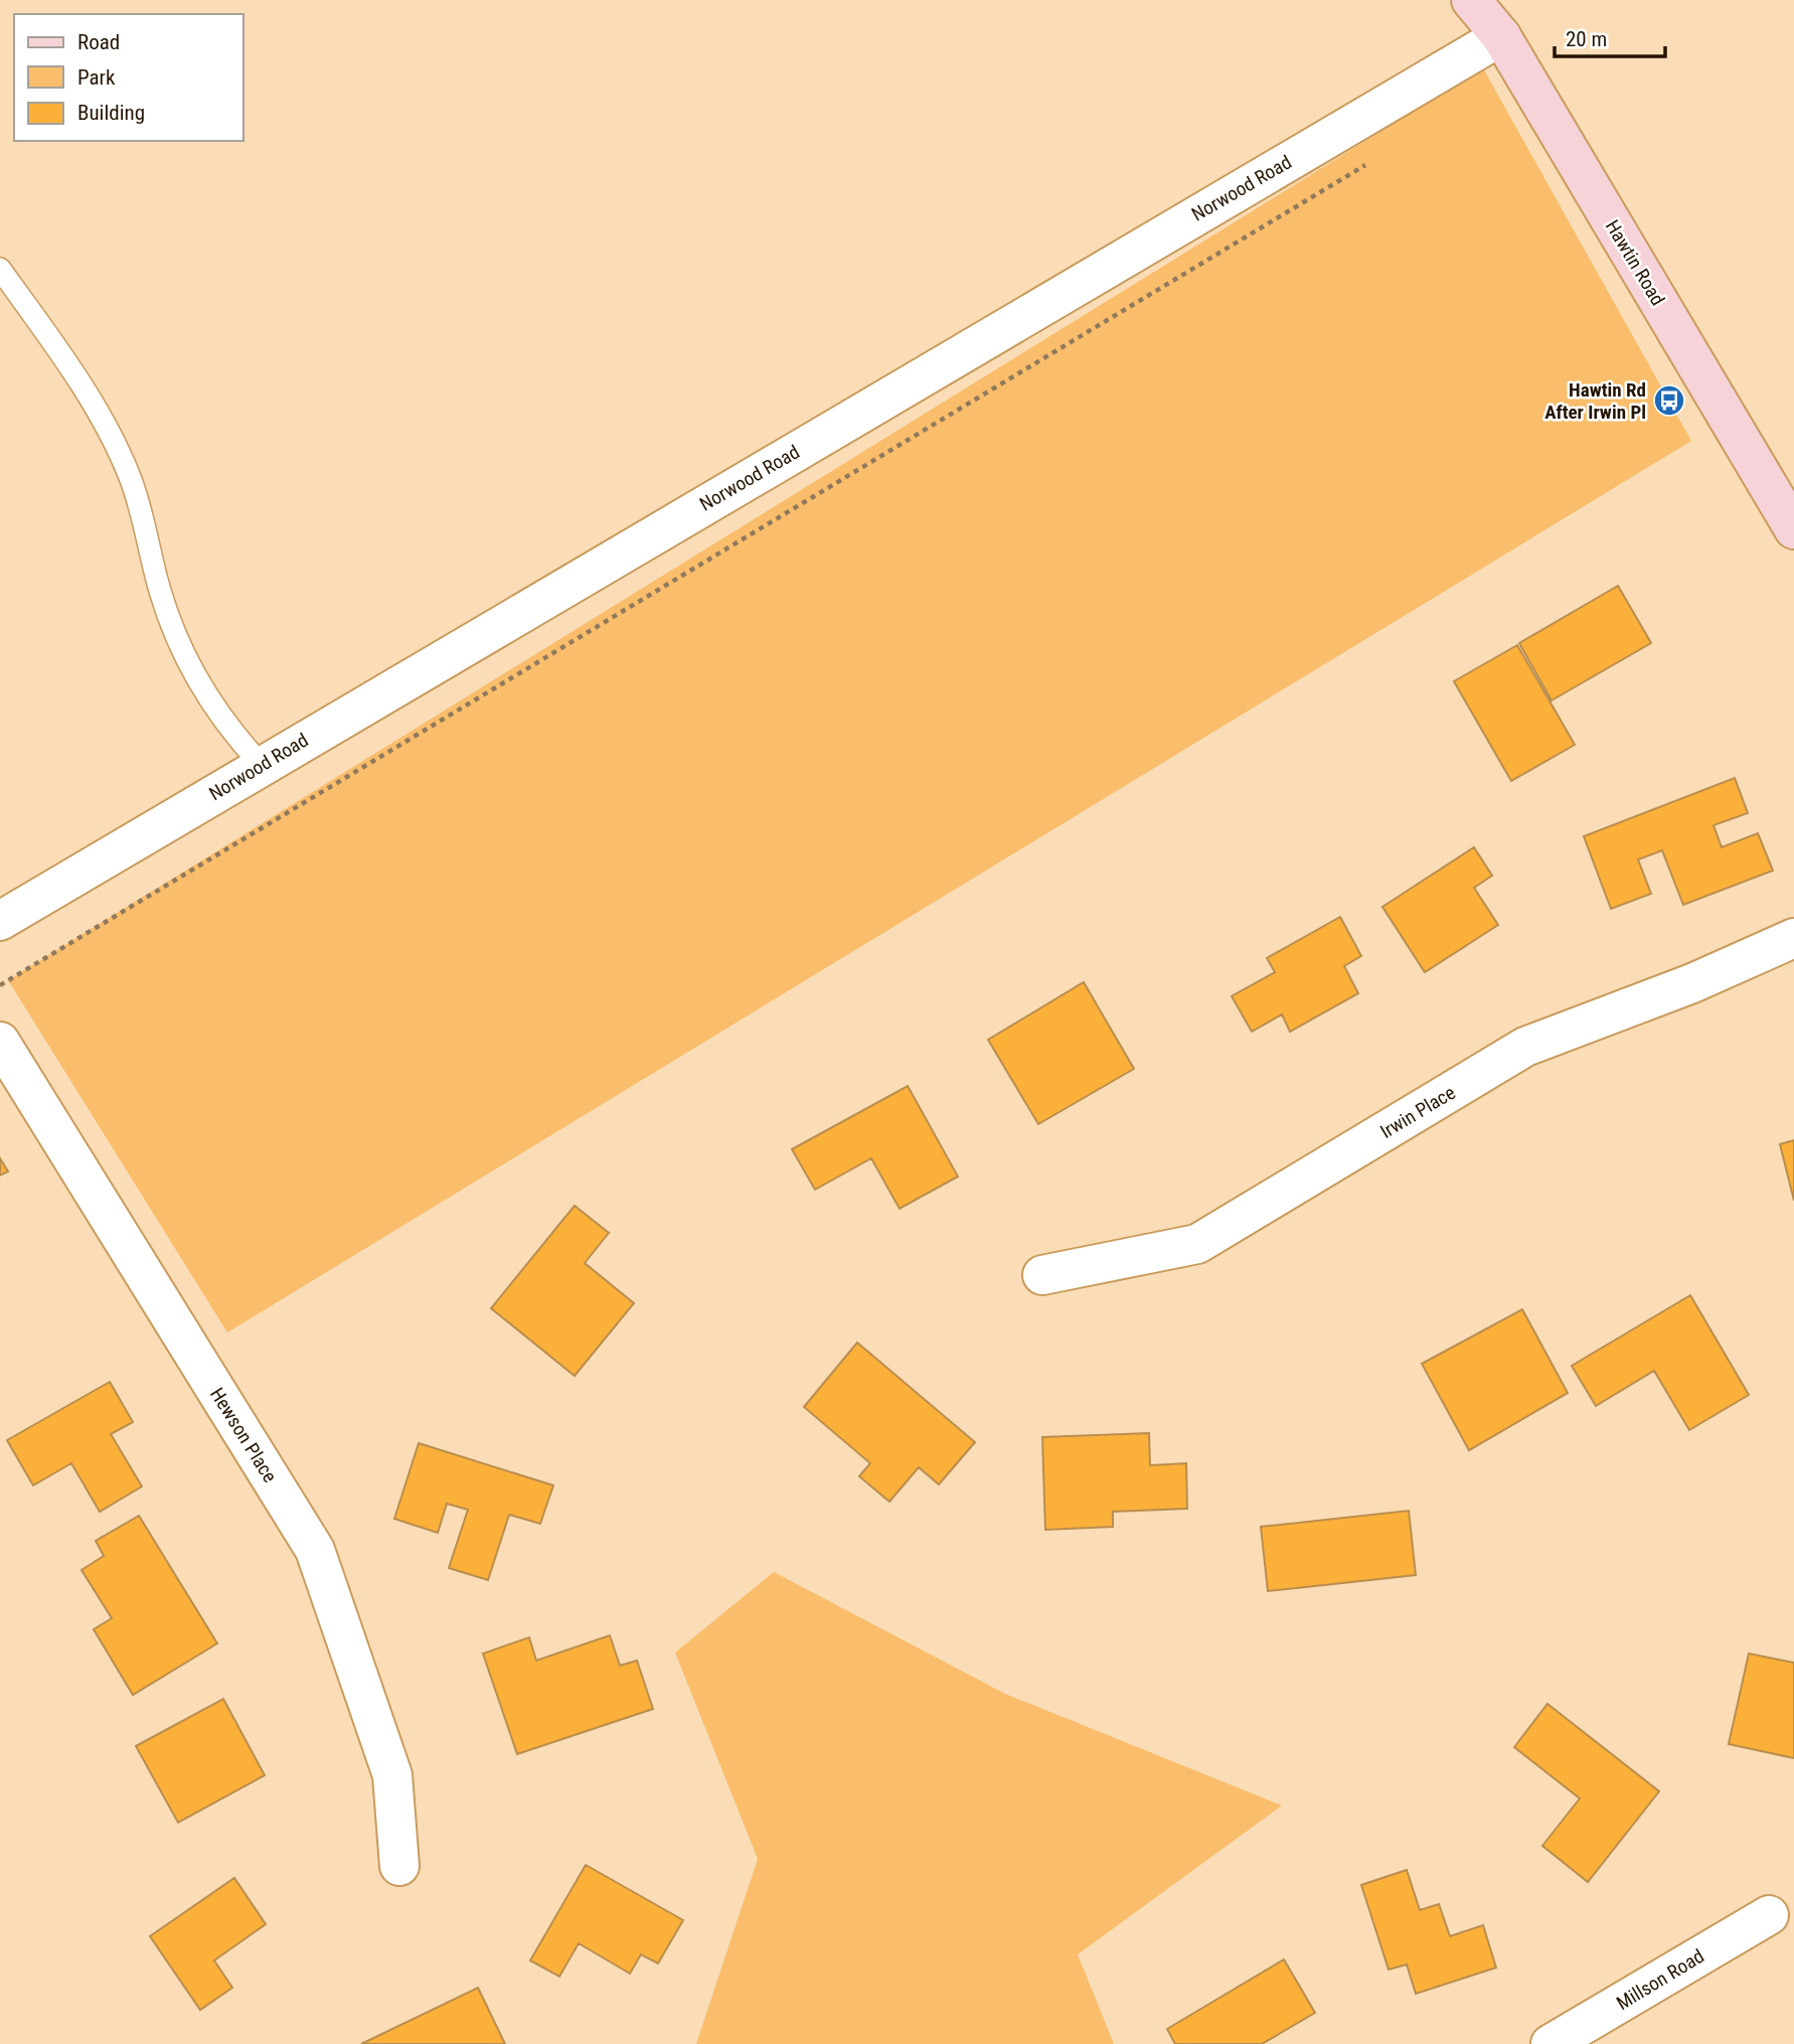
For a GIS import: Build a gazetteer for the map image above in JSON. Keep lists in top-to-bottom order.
{
  "streets": {
    "main road": ["Hawtin Road"],
    "street": [
      "Norwood Road",
      "Irwin Place",
      "Hewson Place",
      "Millson Road"
    ]
  },
  "crossings": [
    ["Norwood Road", "Hawtin Road"]
  ],
  "places": {
    "bus stop": ["Hawtin Rd After Irwin Pl"]
  },
  "legend": ["Road", "Park", "Building"],
  "scale_bar": "20 m"
}
